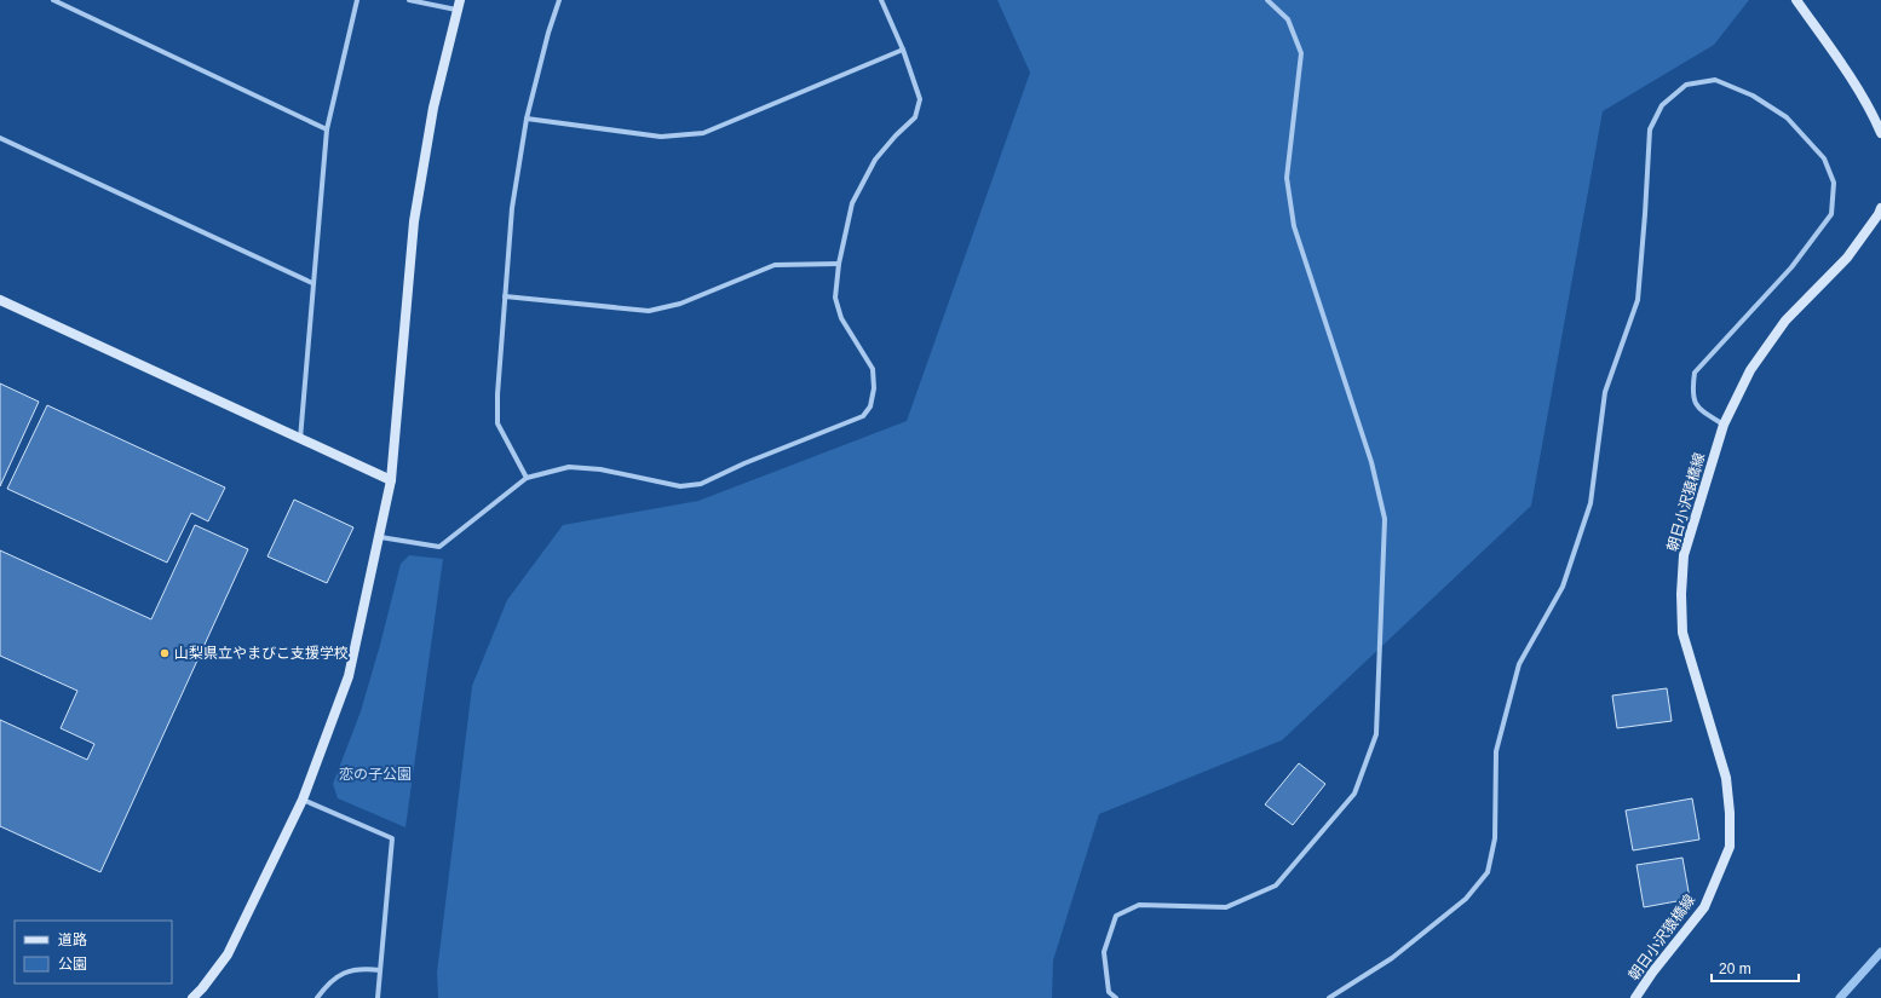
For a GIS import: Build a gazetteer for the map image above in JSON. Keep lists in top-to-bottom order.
{
  "streets": {
    "street": ["朝日小沢猿橋線"]
  },
  "parks": ["恋の子公園"],
  "places": ["山梨県立やまびこ支援学校"],
  "legend": ["道路", "公園"],
  "scale_bar": "20 m"
}
